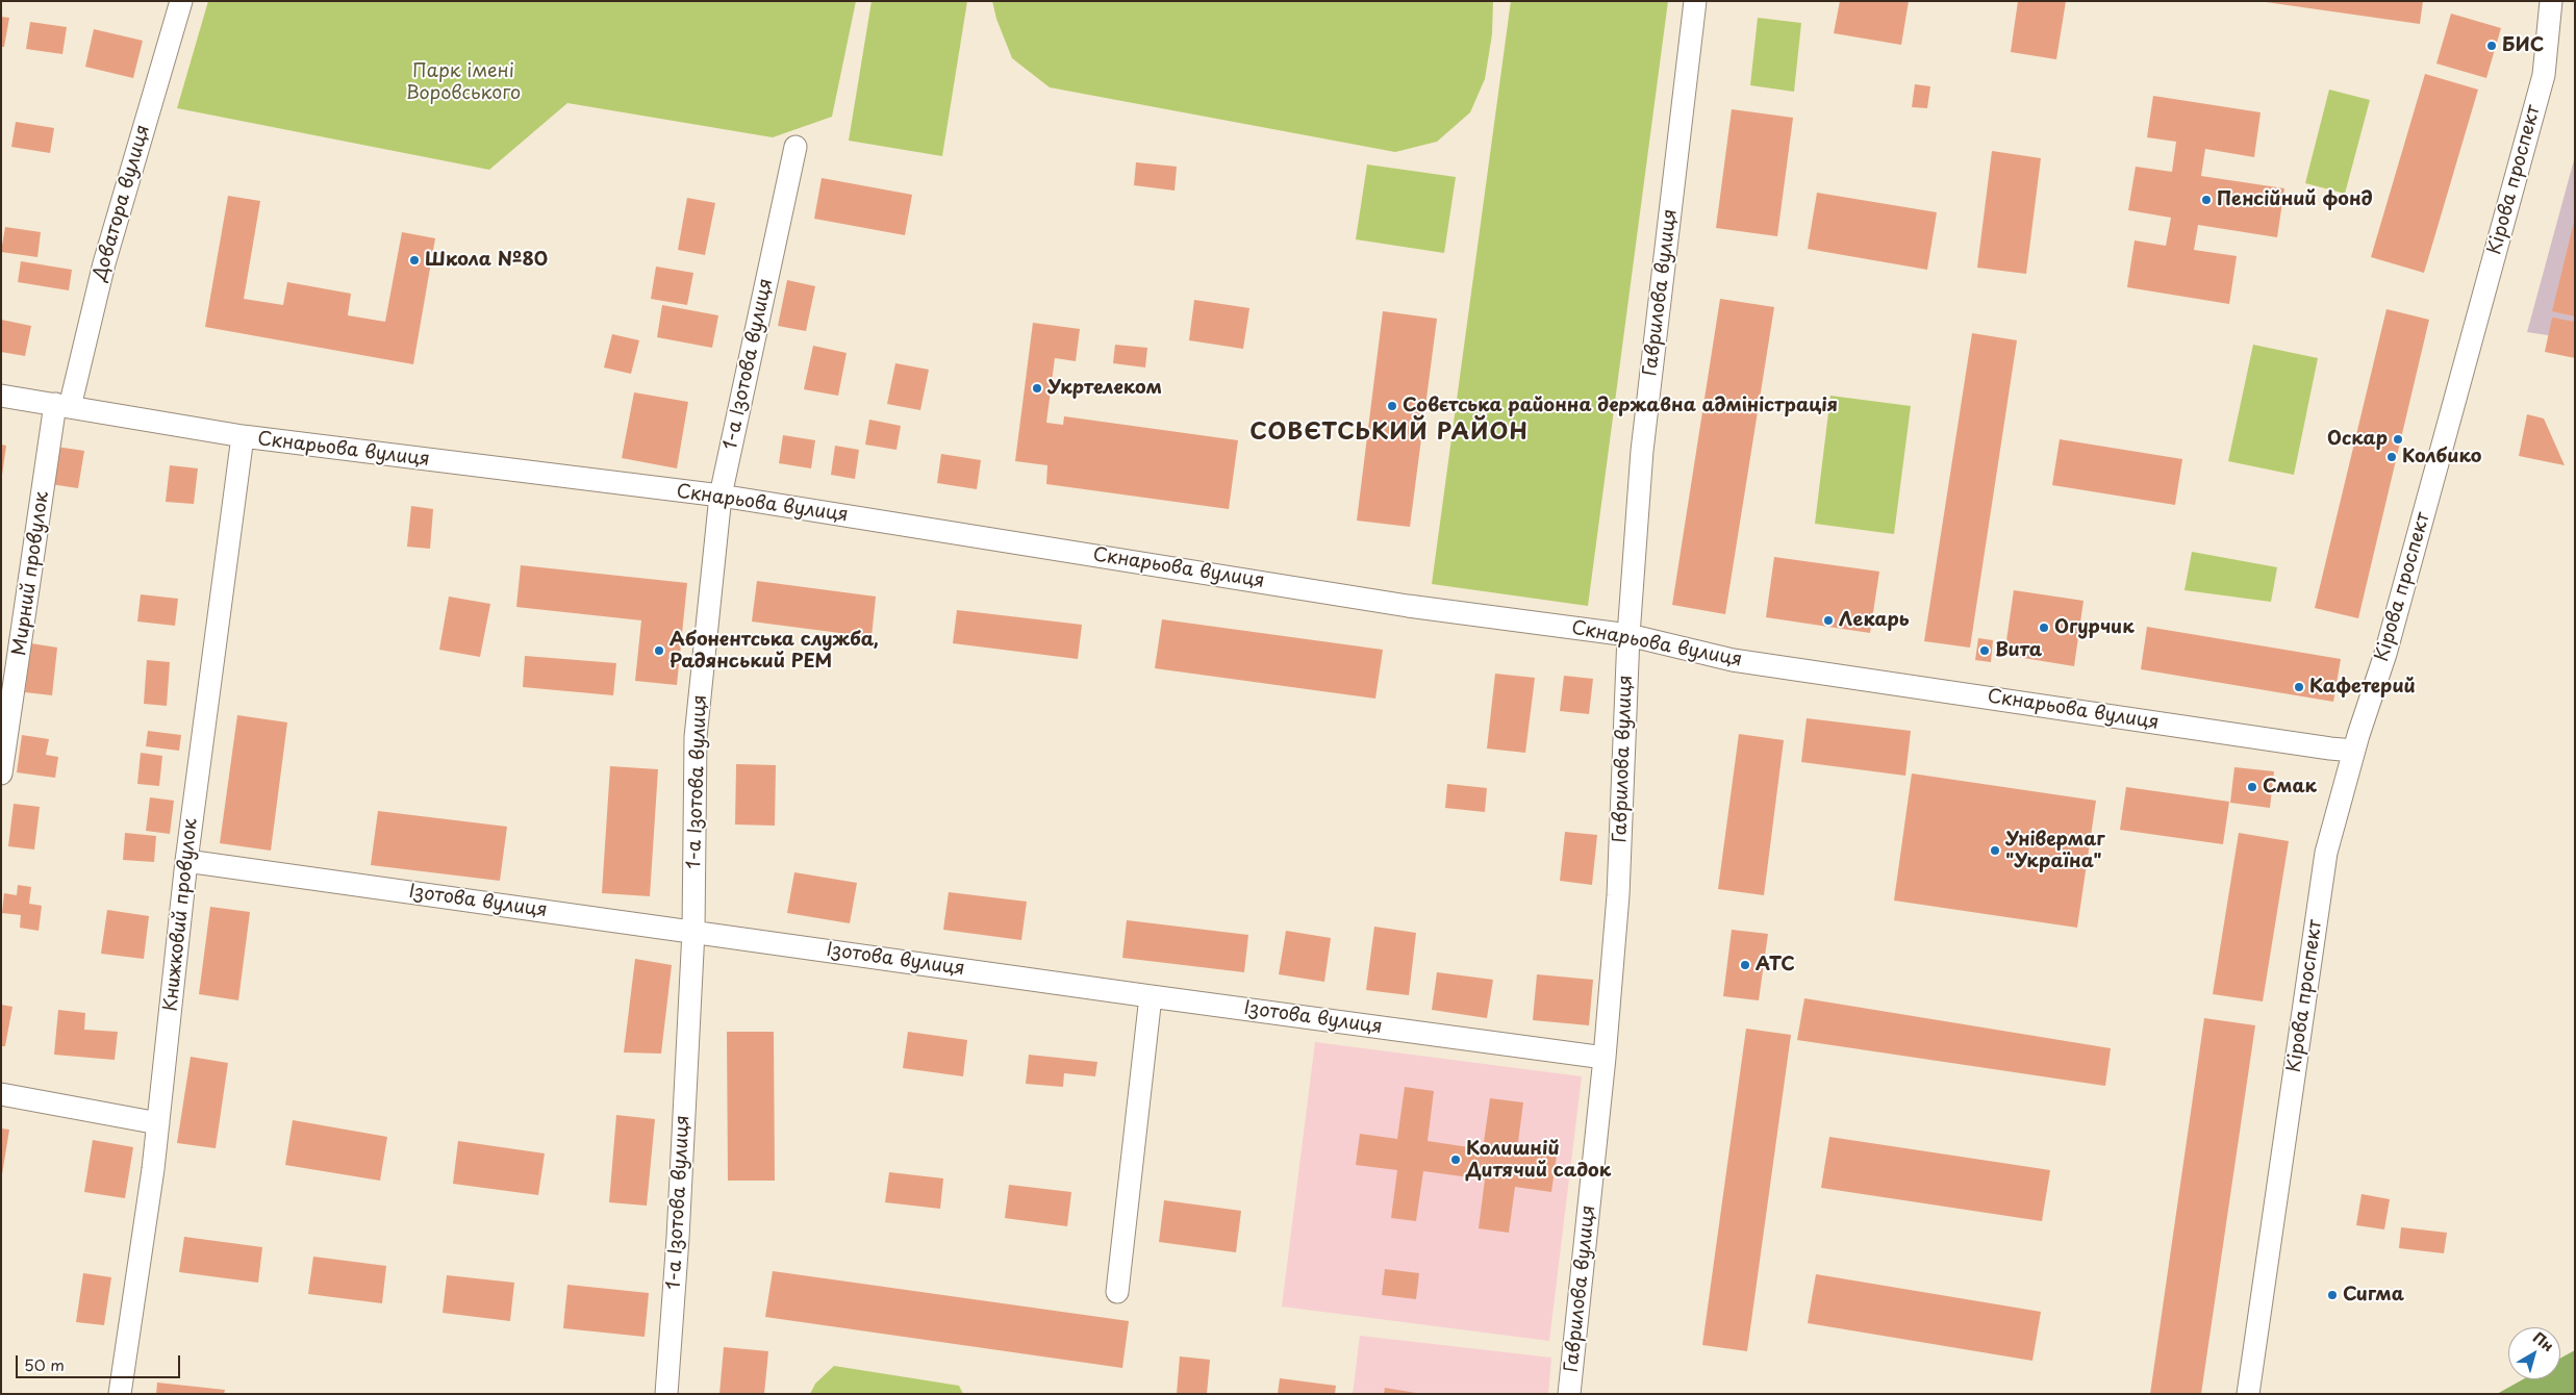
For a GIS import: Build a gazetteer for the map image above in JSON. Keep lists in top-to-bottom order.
{
  "streets": {
    "street": [
      "Кірова проспект",
      "Доватора вулиця",
      "Гаврилова вулиця",
      "1-а Ізотова вулиця",
      "Скнарьова вулиця",
      "Мирний провулок",
      "Ізотова вулиця",
      "Книжковий провулок"
    ]
  },
  "crossings": [
    ["Кірова проспект", "Скнарьова вулиця"],
    ["Доватора вулиця", "Скнарьова вулиця"],
    ["Доватора вулиця", "Мирний провулок"],
    ["Гаврилова вулиця", "Скнарьова вулиця"],
    ["Гаврилова вулиця", "Ізотова вулиця"],
    ["1-а Ізотова вулиця", "Скнарьова вулиця"],
    ["1-а Ізотова вулиця", "Ізотова вулиця"],
    ["Скнарьова вулиця", "Мирний провулок"],
    ["Скнарьова вулиця", "Книжковий провулок"],
    ["Ізотова вулиця", "Книжковий провулок"]
  ],
  "districts": ["СОВЄТСЬКИЙ РАЙОН"],
  "parks": ["Парк імені Воровського"],
  "places": [
    "БИС",
    "Пенсійний фонд",
    "Школа №80",
    "Укртелеком",
    "Совєтська районна державна адміністрація",
    "Оскар",
    "Колбико",
    "Лекарь",
    "Огурчик",
    "Абонентська служба, Радянський РЕМ",
    "Вита",
    "Кафетерий",
    "Смак",
    "Універмаг \"Україна\"",
    "АТС",
    "Колишній Дитячий садок",
    "Сигма"
  ],
  "scale_bar": "50 m",
  "north": "top right"
}
